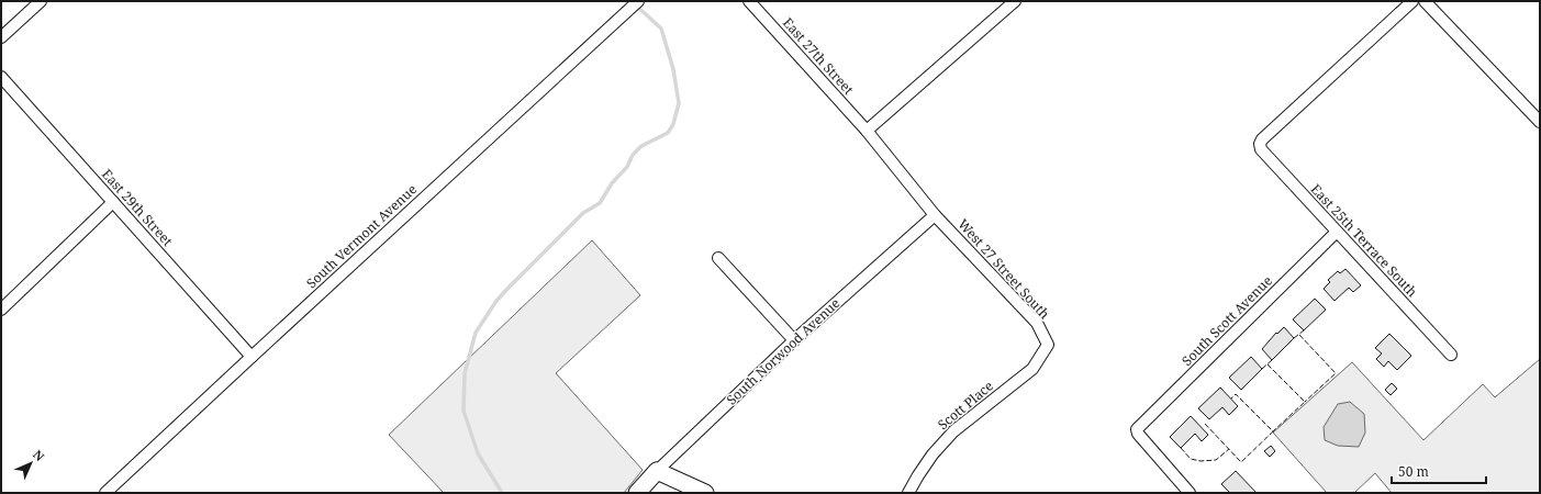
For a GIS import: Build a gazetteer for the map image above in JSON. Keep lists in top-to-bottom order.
{
  "streets": {
    "street": [
      "East 27th Street",
      "East 29th Street",
      "South Vermont Avenue",
      "East 25th Terrace South",
      "West 27 Street South",
      "South Scott Avenue",
      "South Norwood Avenue",
      "Scott Place"
    ]
  },
  "crossings": [
    ["East 27th Street", "West 27 Street South"],
    ["East 27th Street", "South Norwood Avenue"],
    ["East 29th Street", "South Vermont Avenue"],
    ["East 25th Terrace South", "South Scott Avenue"],
    ["West 27 Street South", "South Norwood Avenue"],
    ["West 27 Street South", "Scott Place"]
  ],
  "scale_bar": "50 m",
  "north": "top right"
}
